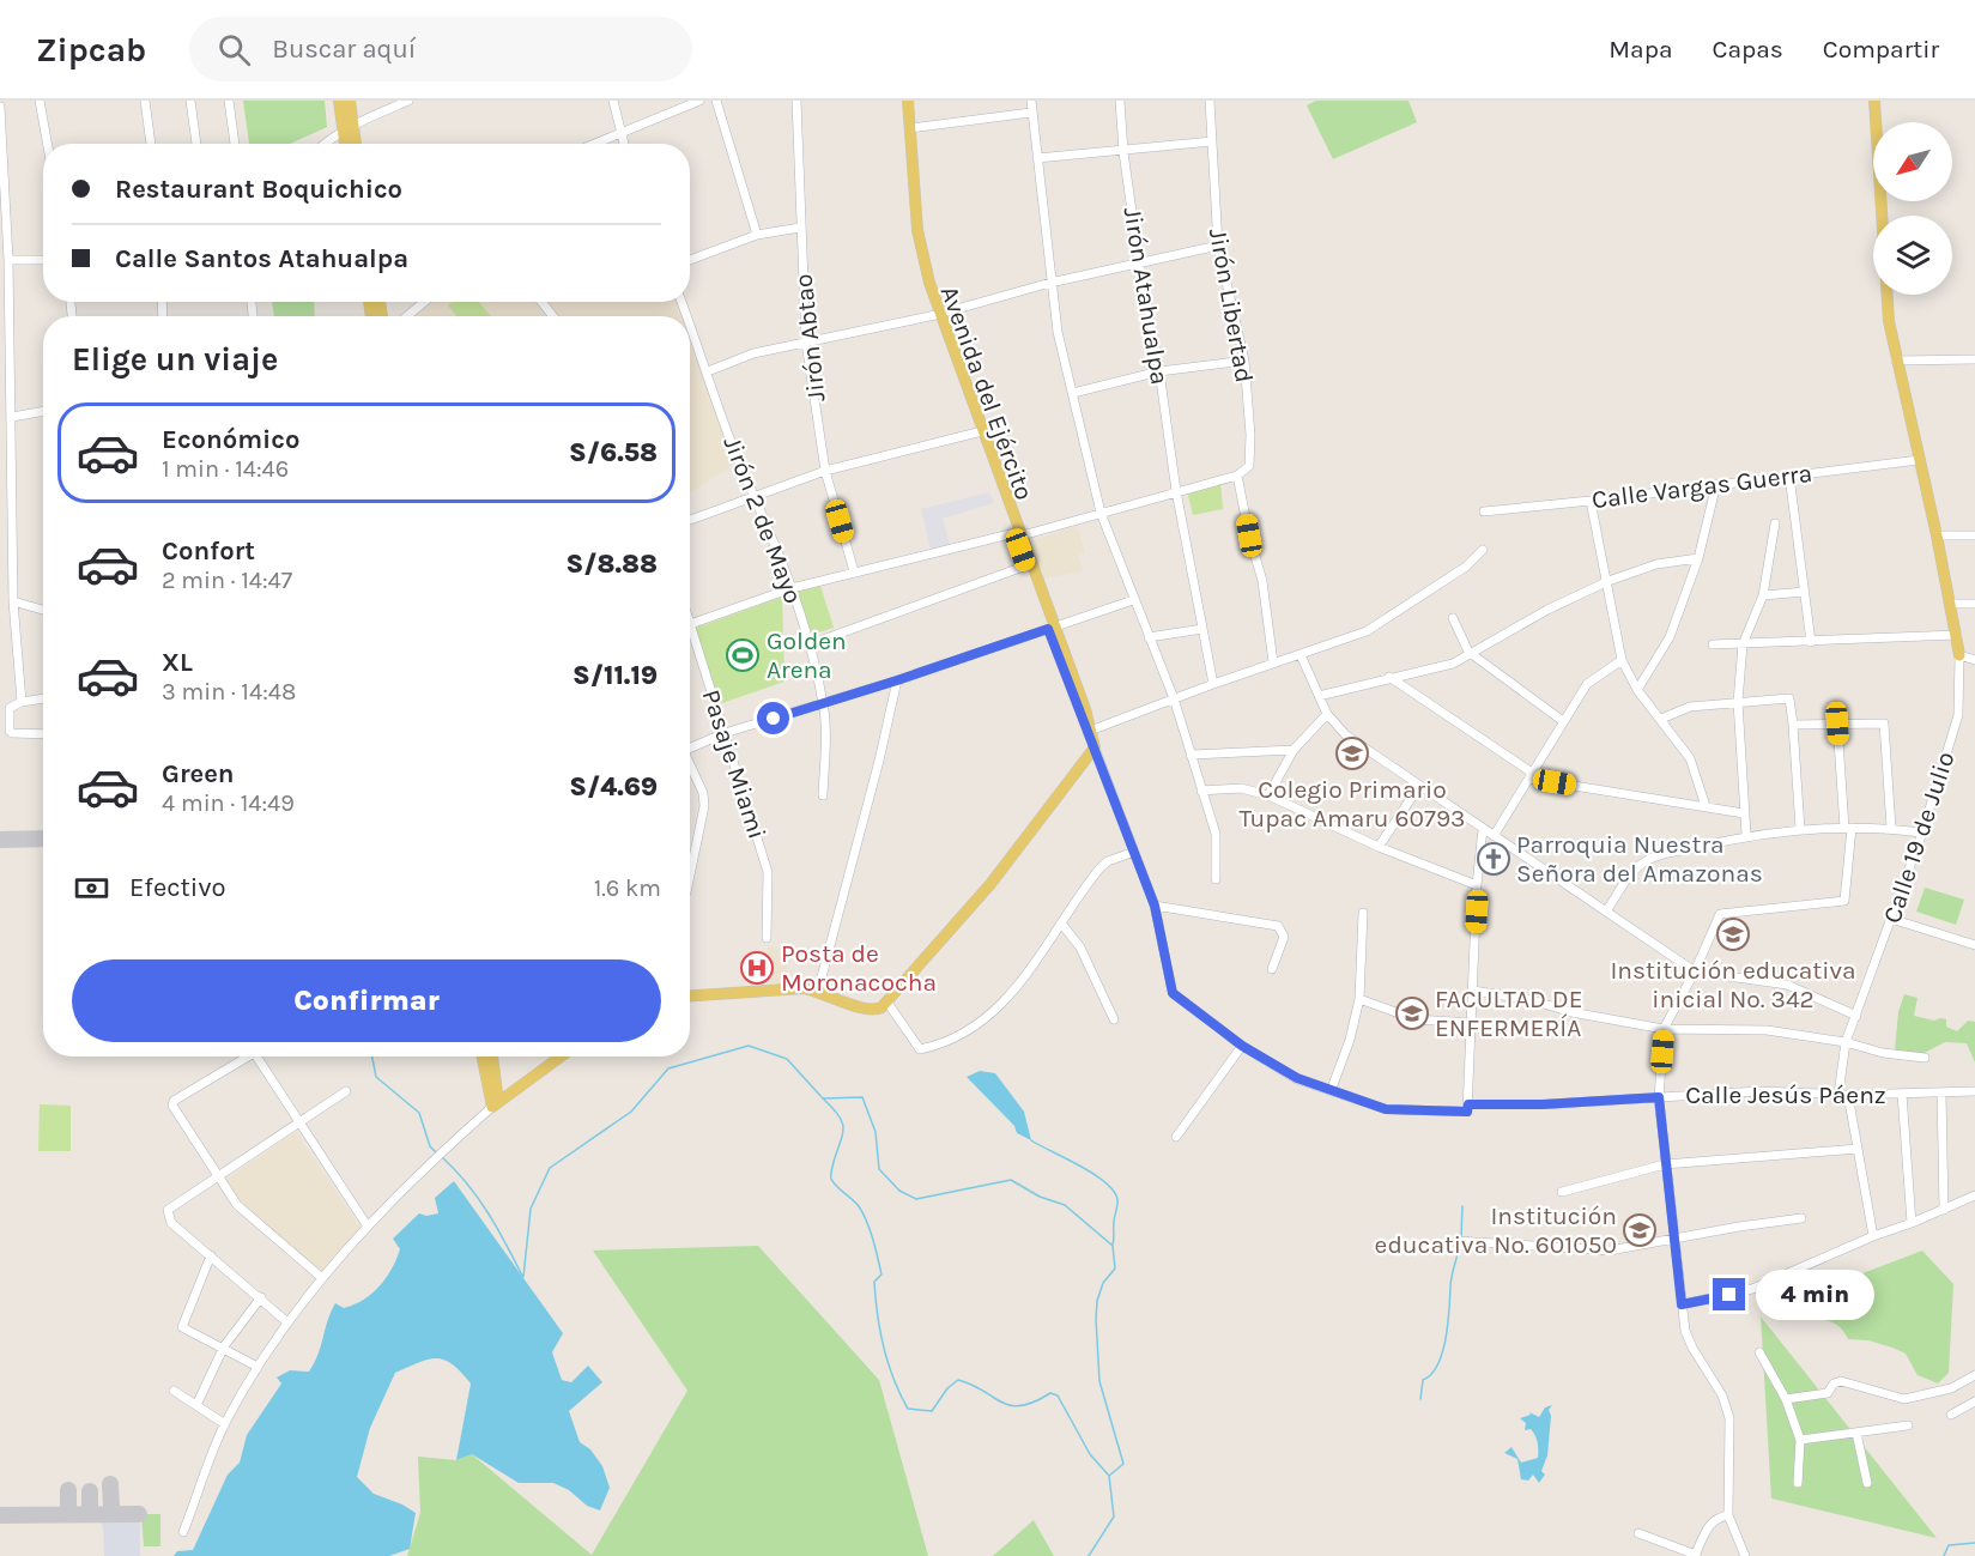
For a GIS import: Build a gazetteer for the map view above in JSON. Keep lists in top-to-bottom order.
{
  "streets": {
    "main road": ["Avenida del Ejército"],
    "street": [
      "Jirón Atahualpa",
      "Jirón Libertad",
      "Jirón Abtao",
      "Calle Vargas Guerra",
      "Jirón 2 de Mayo",
      "Pasaje Miami",
      "Calle 19 de Julio",
      "Calle Jesús Páenz"
    ]
  },
  "crossings": [
    ["Avenida del Ejército", "Calle Jesús Páenz"],
    ["Calle 19 de Julio", "Calle Jesús Páenz"]
  ],
  "places": {
    "sports": ["Golden Arena"],
    "school or university": [
      "Colegio Primario Tupac Amaru 60793",
      "Institución educativa inicial No. 342",
      "FACULTAD DE ENFERMERÍA",
      "Institución educativa No. 601050"
    ],
    "church": ["Parroquia Nuestra Señora del Amazonas"],
    "hospital": ["Posta de Moronacocha"]
  },
  "north": "bottom left",
  "page": {
    "header": "Zipcab",
    "search": "Buscar aquí",
    "nav": ["Mapa", "Capas", "Compartir"],
    "banner": ["Restaurant Boquichico", "Calle Santos Atahualpa"],
    "heading": "Elige un viaje",
    "list": [
      {
        "name": "Económico",
        "note": "1 min · 14:46",
        "value": "S/6.58"
      },
      {
        "name": "Confort",
        "note": "2 min · 14:47",
        "value": "S/8.88"
      },
      {
        "name": "XL",
        "note": "3 min · 14:48",
        "value": "S/11.19"
      },
      {
        "name": "Green",
        "note": "4 min · 14:49",
        "value": "S/4.69"
      }
    ],
    "pay": ["Efectivo", "1.6 km"],
    "buttons": "Confirmar",
    "bubble": "4 min"
  }
}
